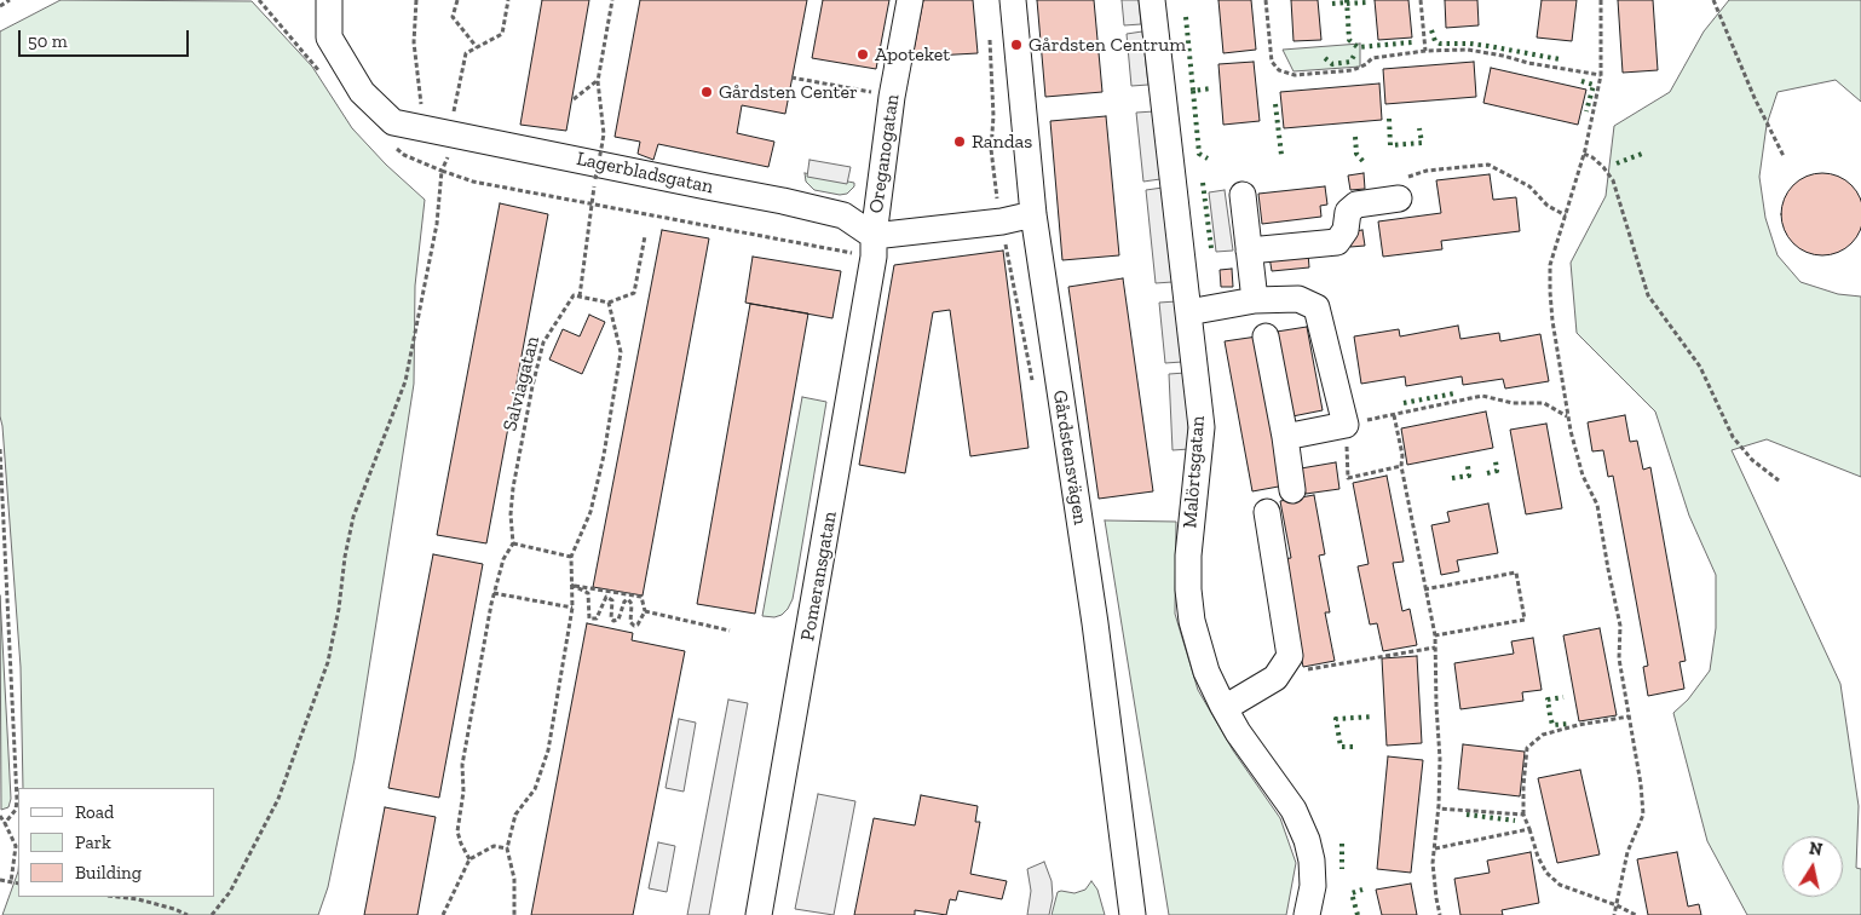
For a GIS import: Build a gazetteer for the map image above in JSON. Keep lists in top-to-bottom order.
{
  "streets": {
    "street": [
      "Oreganogatan",
      "Lagerbladsgatan",
      "Gårdstensvägen",
      "Malörtsgatan",
      "Pomeransgatan"
    ],
    "path": ["Salviagatan"]
  },
  "crossings": [
    ["Oreganogatan", "Lagerbladsgatan"],
    ["Oreganogatan", "Pomeransgatan"],
    ["Lagerbladsgatan", "Pomeransgatan"]
  ],
  "places": [
    "Gårdsten Centrum",
    "Apoteket",
    "Gårdsten Center",
    "Randas"
  ],
  "legend": ["Road", "Park", "Building"],
  "scale_bar": "50 m",
  "north": "top"
}
